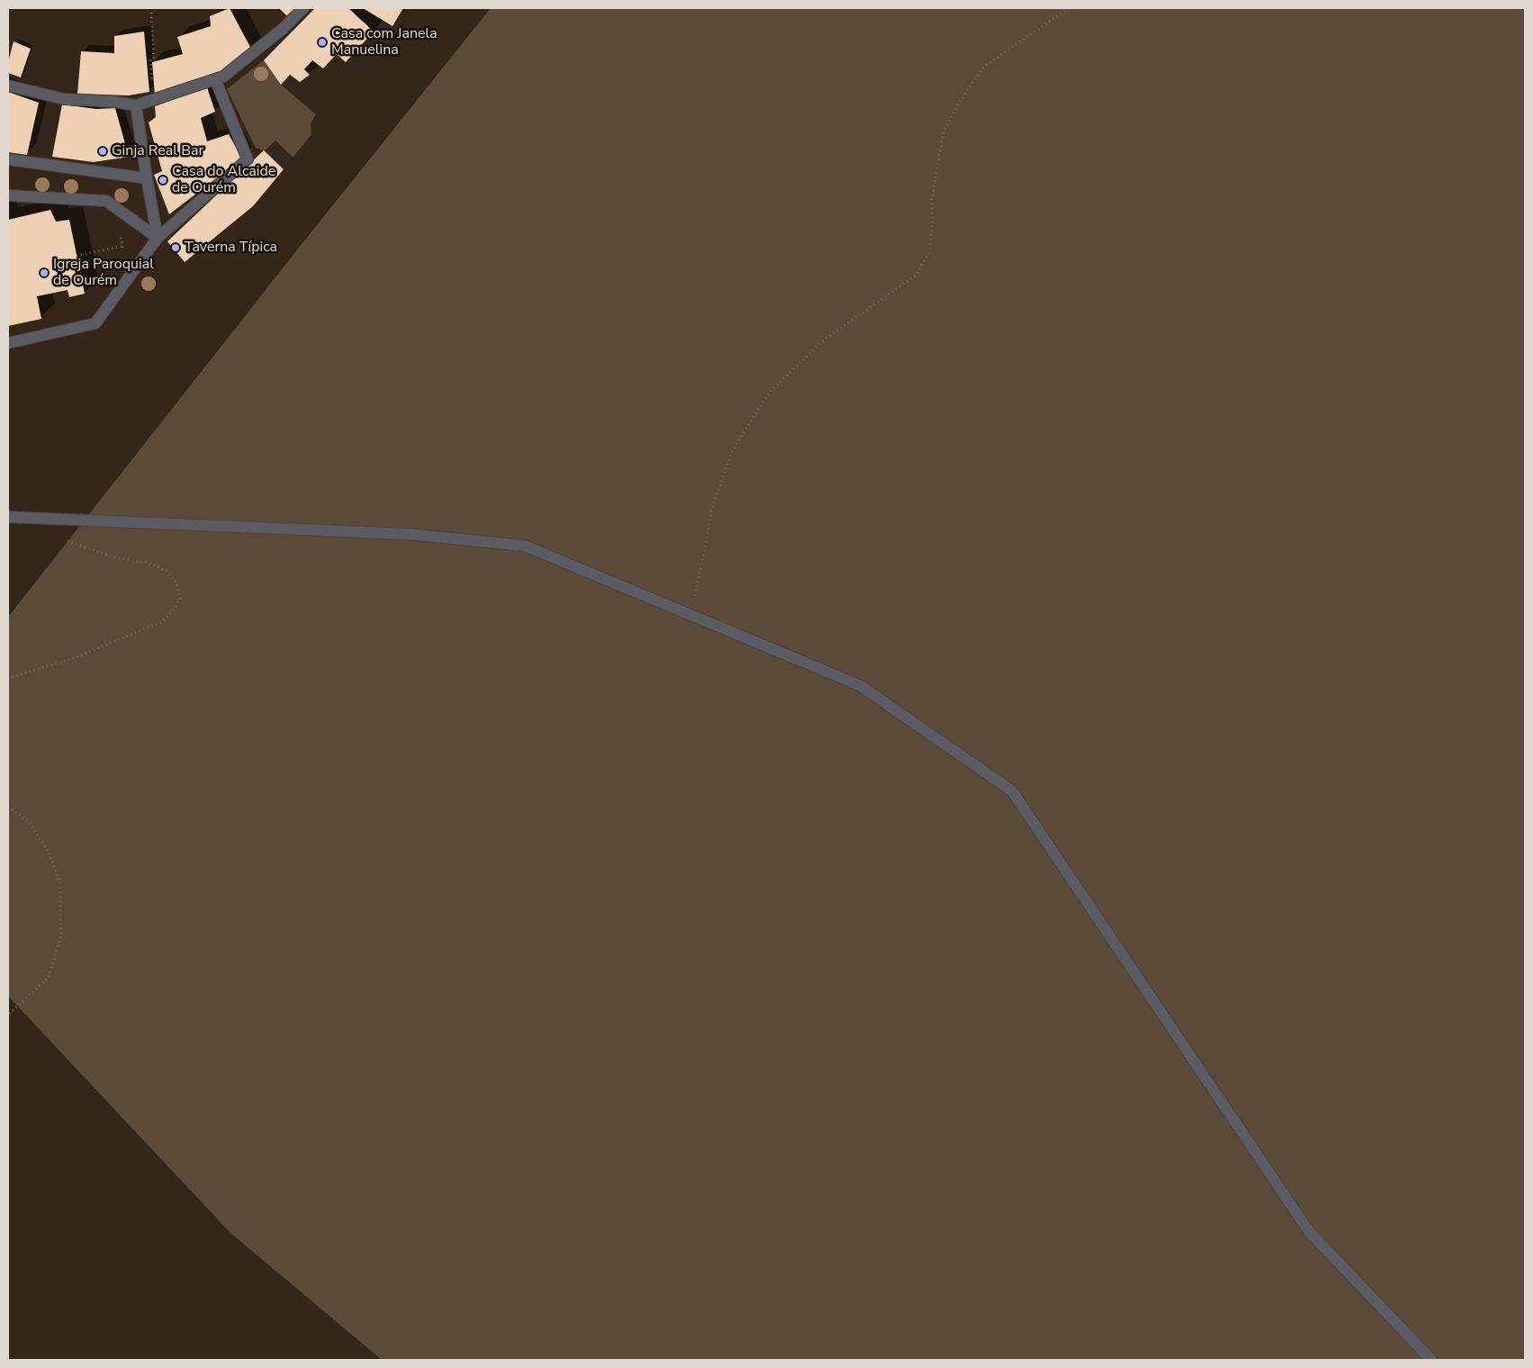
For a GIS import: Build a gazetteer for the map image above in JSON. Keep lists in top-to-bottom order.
{
  "places": [
    "Casa com Janela Manuelina",
    "Ginja Real Bar",
    "Casa do Alcaide de Ourém",
    "Taverna Típica",
    "Igreja Paroquial de Ourém"
  ]
}
